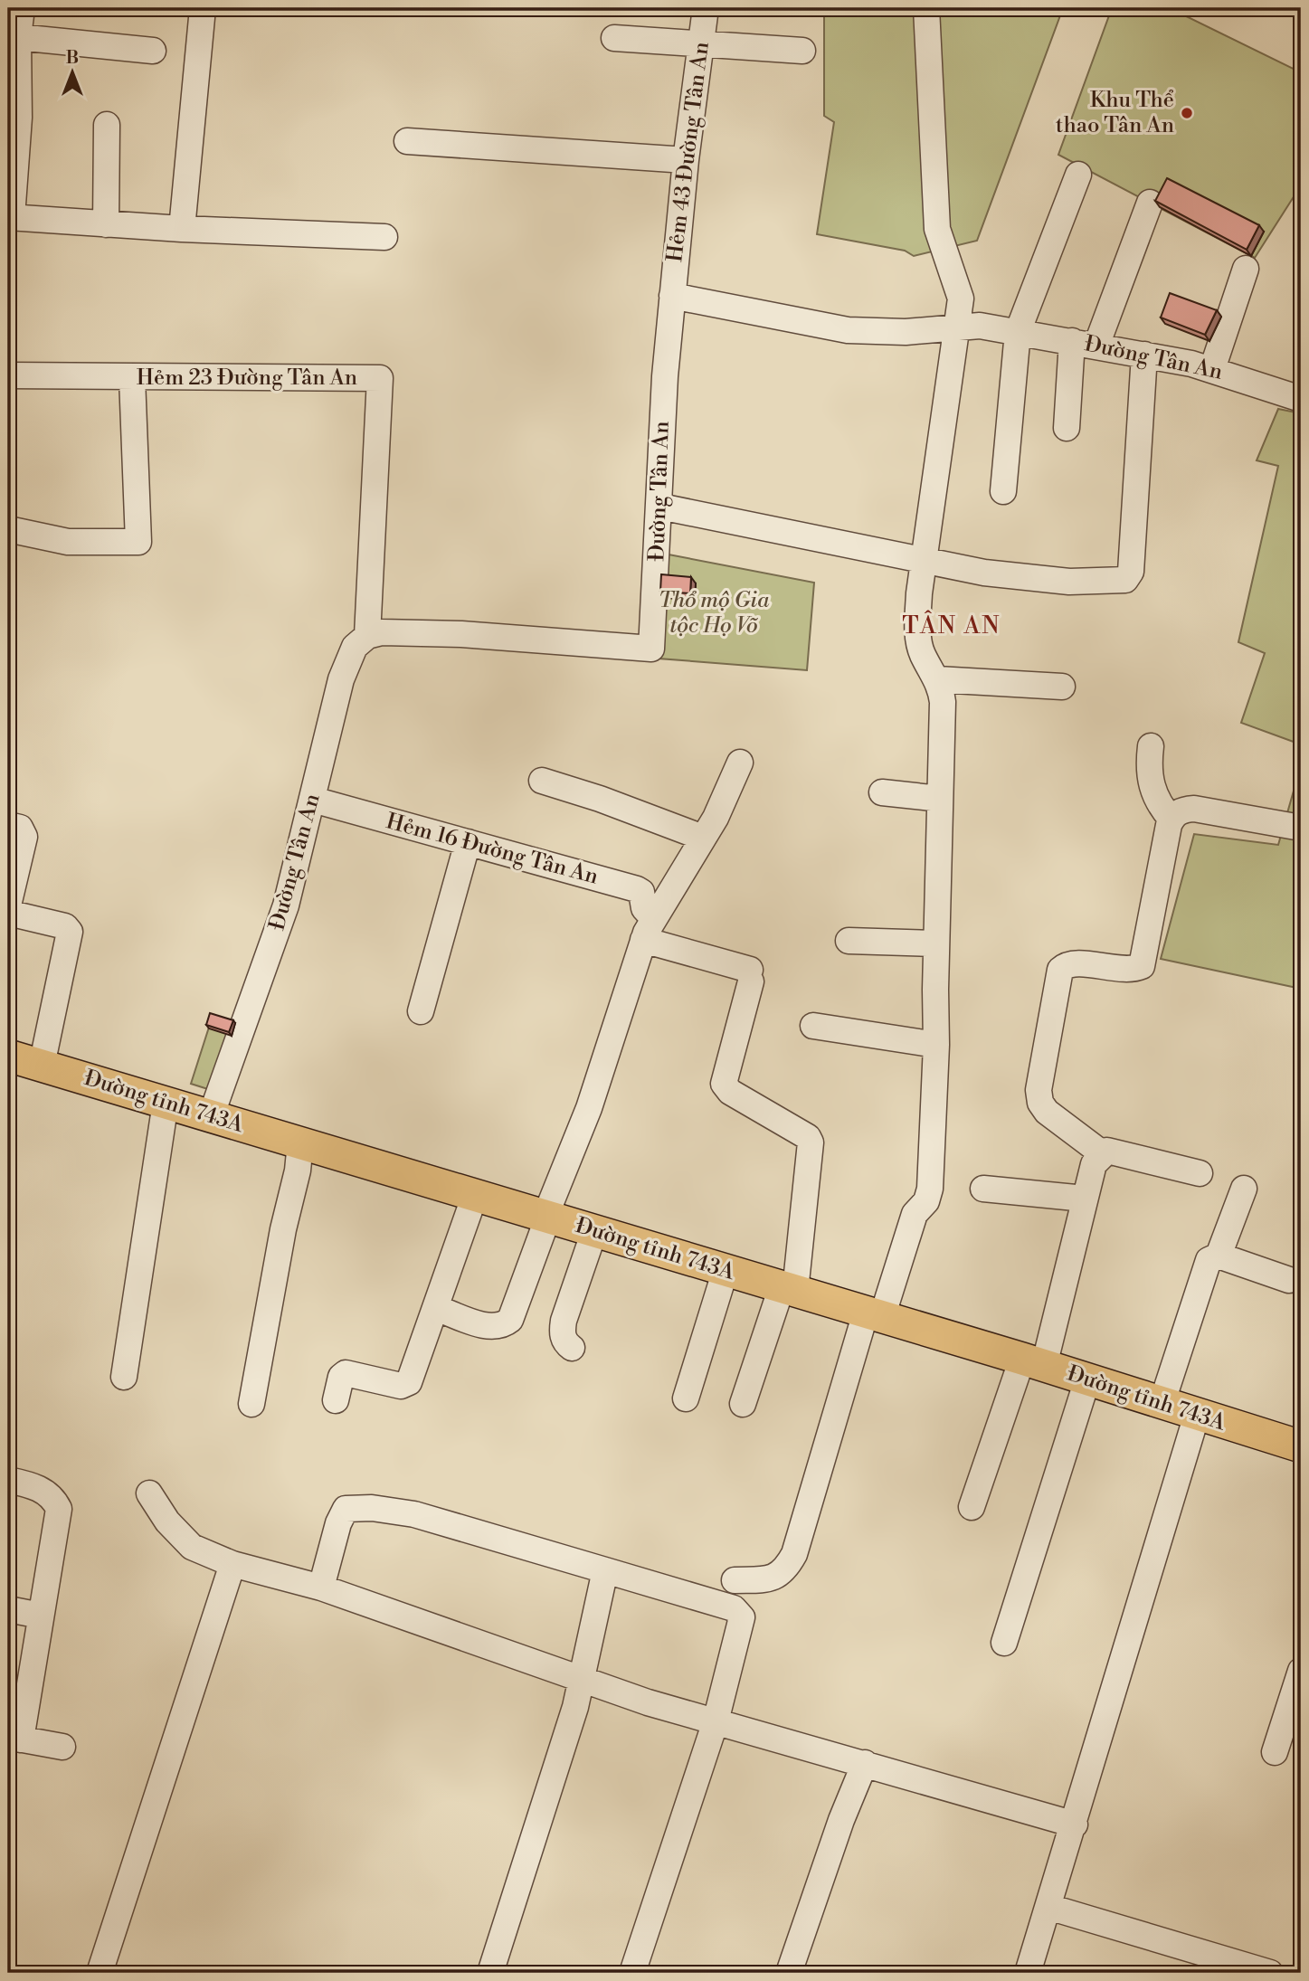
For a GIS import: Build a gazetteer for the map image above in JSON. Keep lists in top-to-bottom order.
{
  "streets": {
    "main road": ["Đường tỉnh 743A"],
    "street": [
      "Hẻm 43 Đường Tân An",
      "Đường Tân An",
      "Hẻm 23 Đường Tân An",
      "Hẻm 16 Đường Tân An"
    ]
  },
  "crossings": [
    ["Hẻm 43 Đường Tân An", "Đường Tân An"],
    ["Đường Tân An", "Hẻm 23 Đường Tân An"],
    ["Đường Tân An", "Hẻm 16 Đường Tân An"],
    ["Đường Tân An", "Đường tỉnh 743A"]
  ],
  "districts": ["TÂN AN"],
  "parks": ["Thổ mộ Gia tộc Họ Võ"],
  "places": ["Khu Thể thao Tân An"],
  "north": "top"
}
